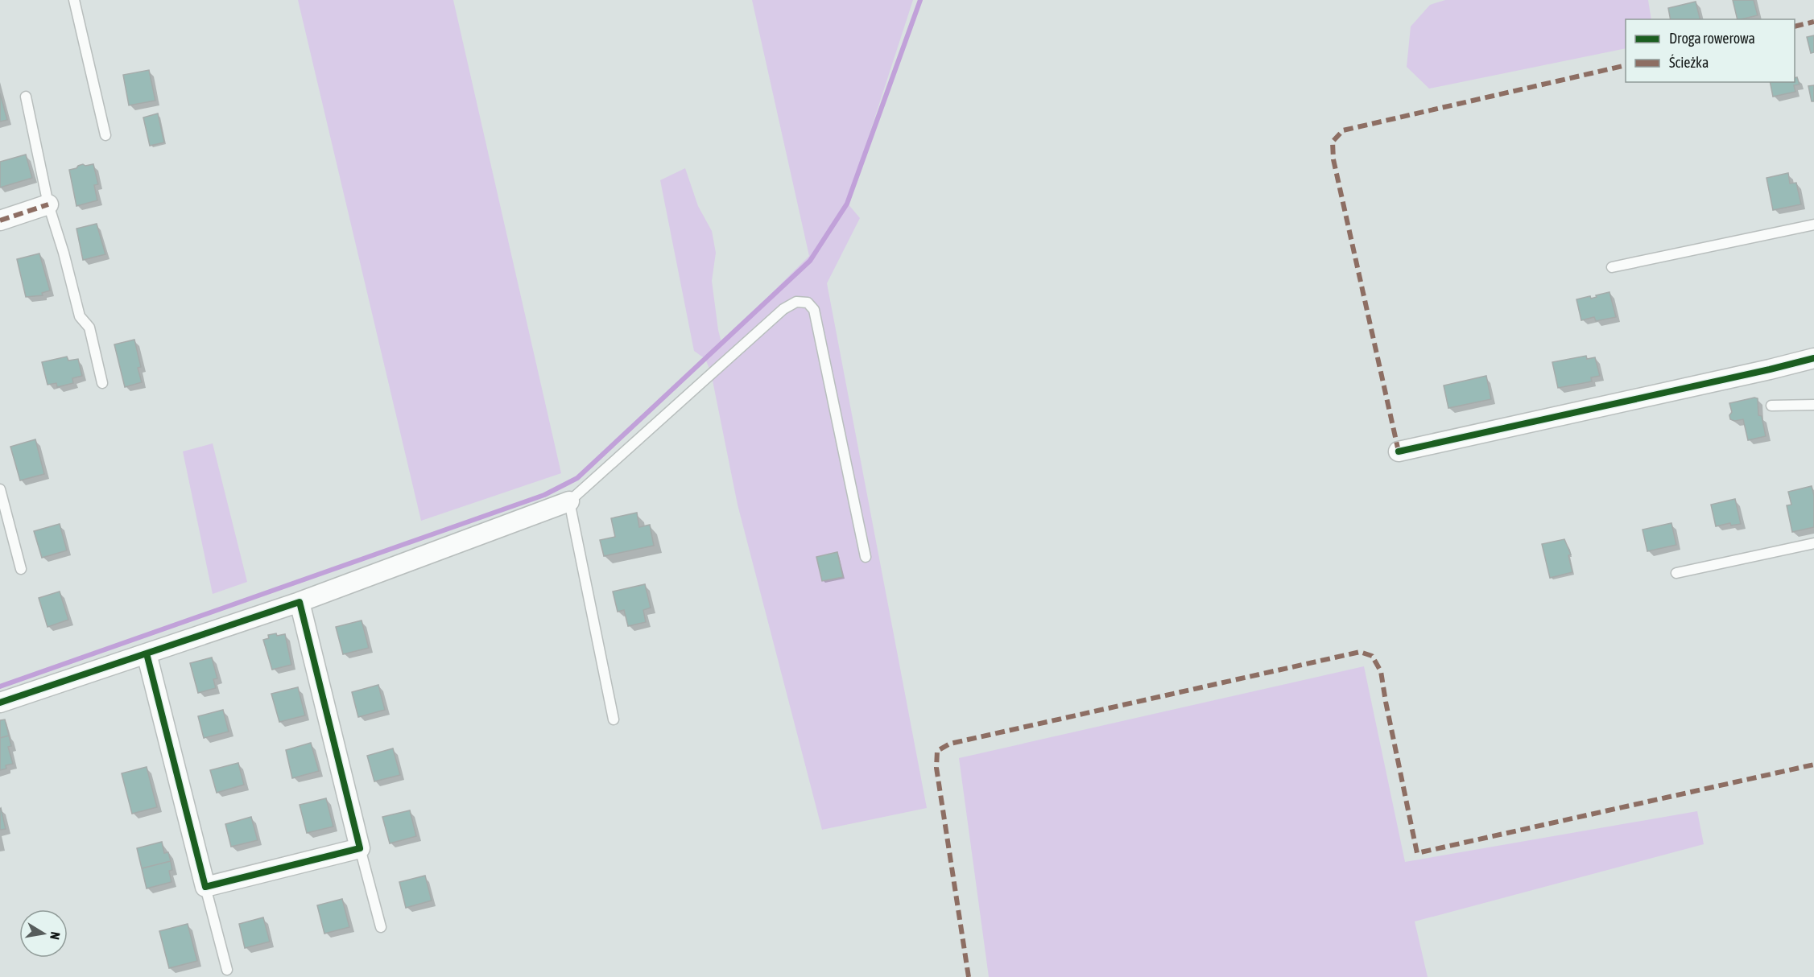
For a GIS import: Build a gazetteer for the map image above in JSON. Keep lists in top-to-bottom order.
{
  "legend": ["Droga rowerowa", "Ścieżka"],
  "north": "right"
}
